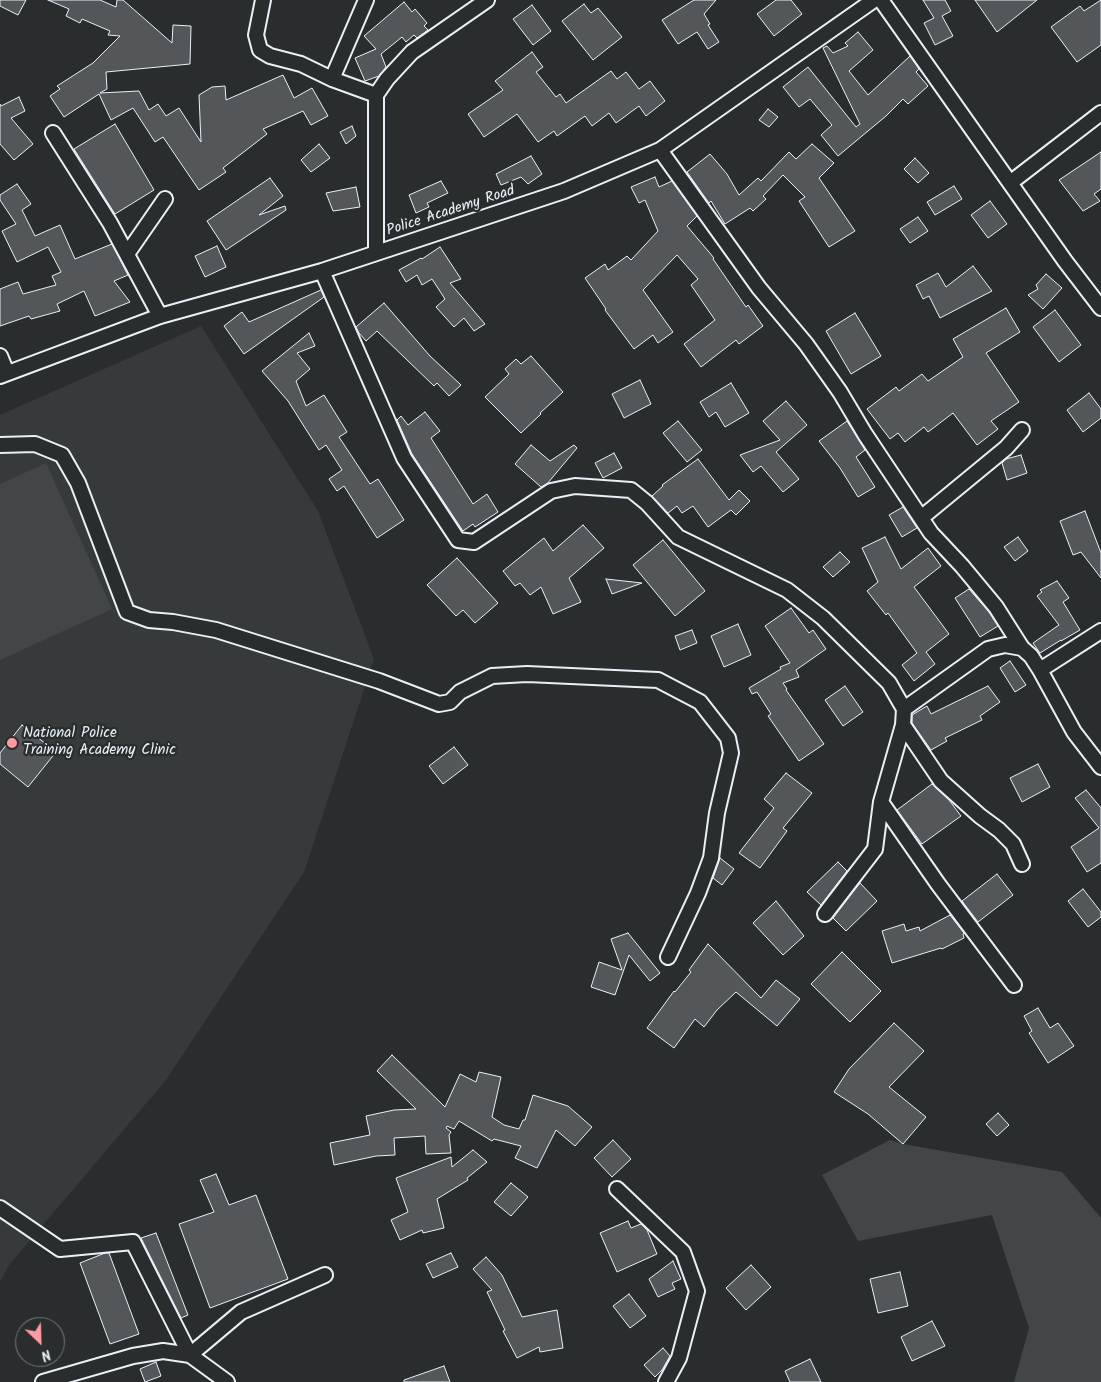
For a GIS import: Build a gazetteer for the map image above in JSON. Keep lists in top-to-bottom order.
{
  "streets": {
    "street": ["Police Academy Road"]
  },
  "places": ["National Police Training Academy Clinic"],
  "north": "bottom right"
}
